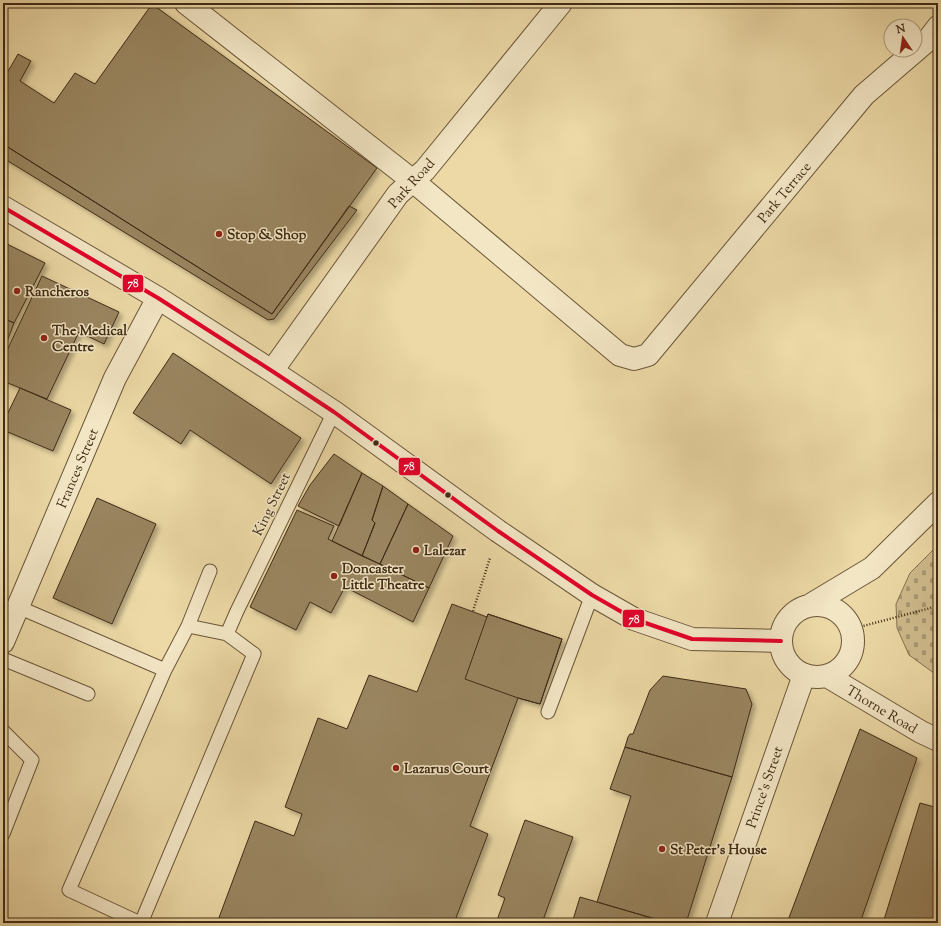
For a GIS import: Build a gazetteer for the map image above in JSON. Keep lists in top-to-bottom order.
{
  "streets": {
    "street": [
      "Park Road",
      "Park Terrace",
      "Frances Street",
      "Thorne Road",
      "Prince's Street"
    ],
    "lane": ["King Street"]
  },
  "crossings": [
    ["Park Road", "Park Terrace"],
    ["Thorne Road", "Prince's Street"]
  ],
  "places": [
    "Stop & Shop",
    "Rancheros",
    "The Medical Centre",
    "Lalezar",
    "Doncaster Little Theatre",
    "Lazarus Court",
    "St Peter's House"
  ],
  "lines": ["transit line 78"],
  "north": "top"
}
